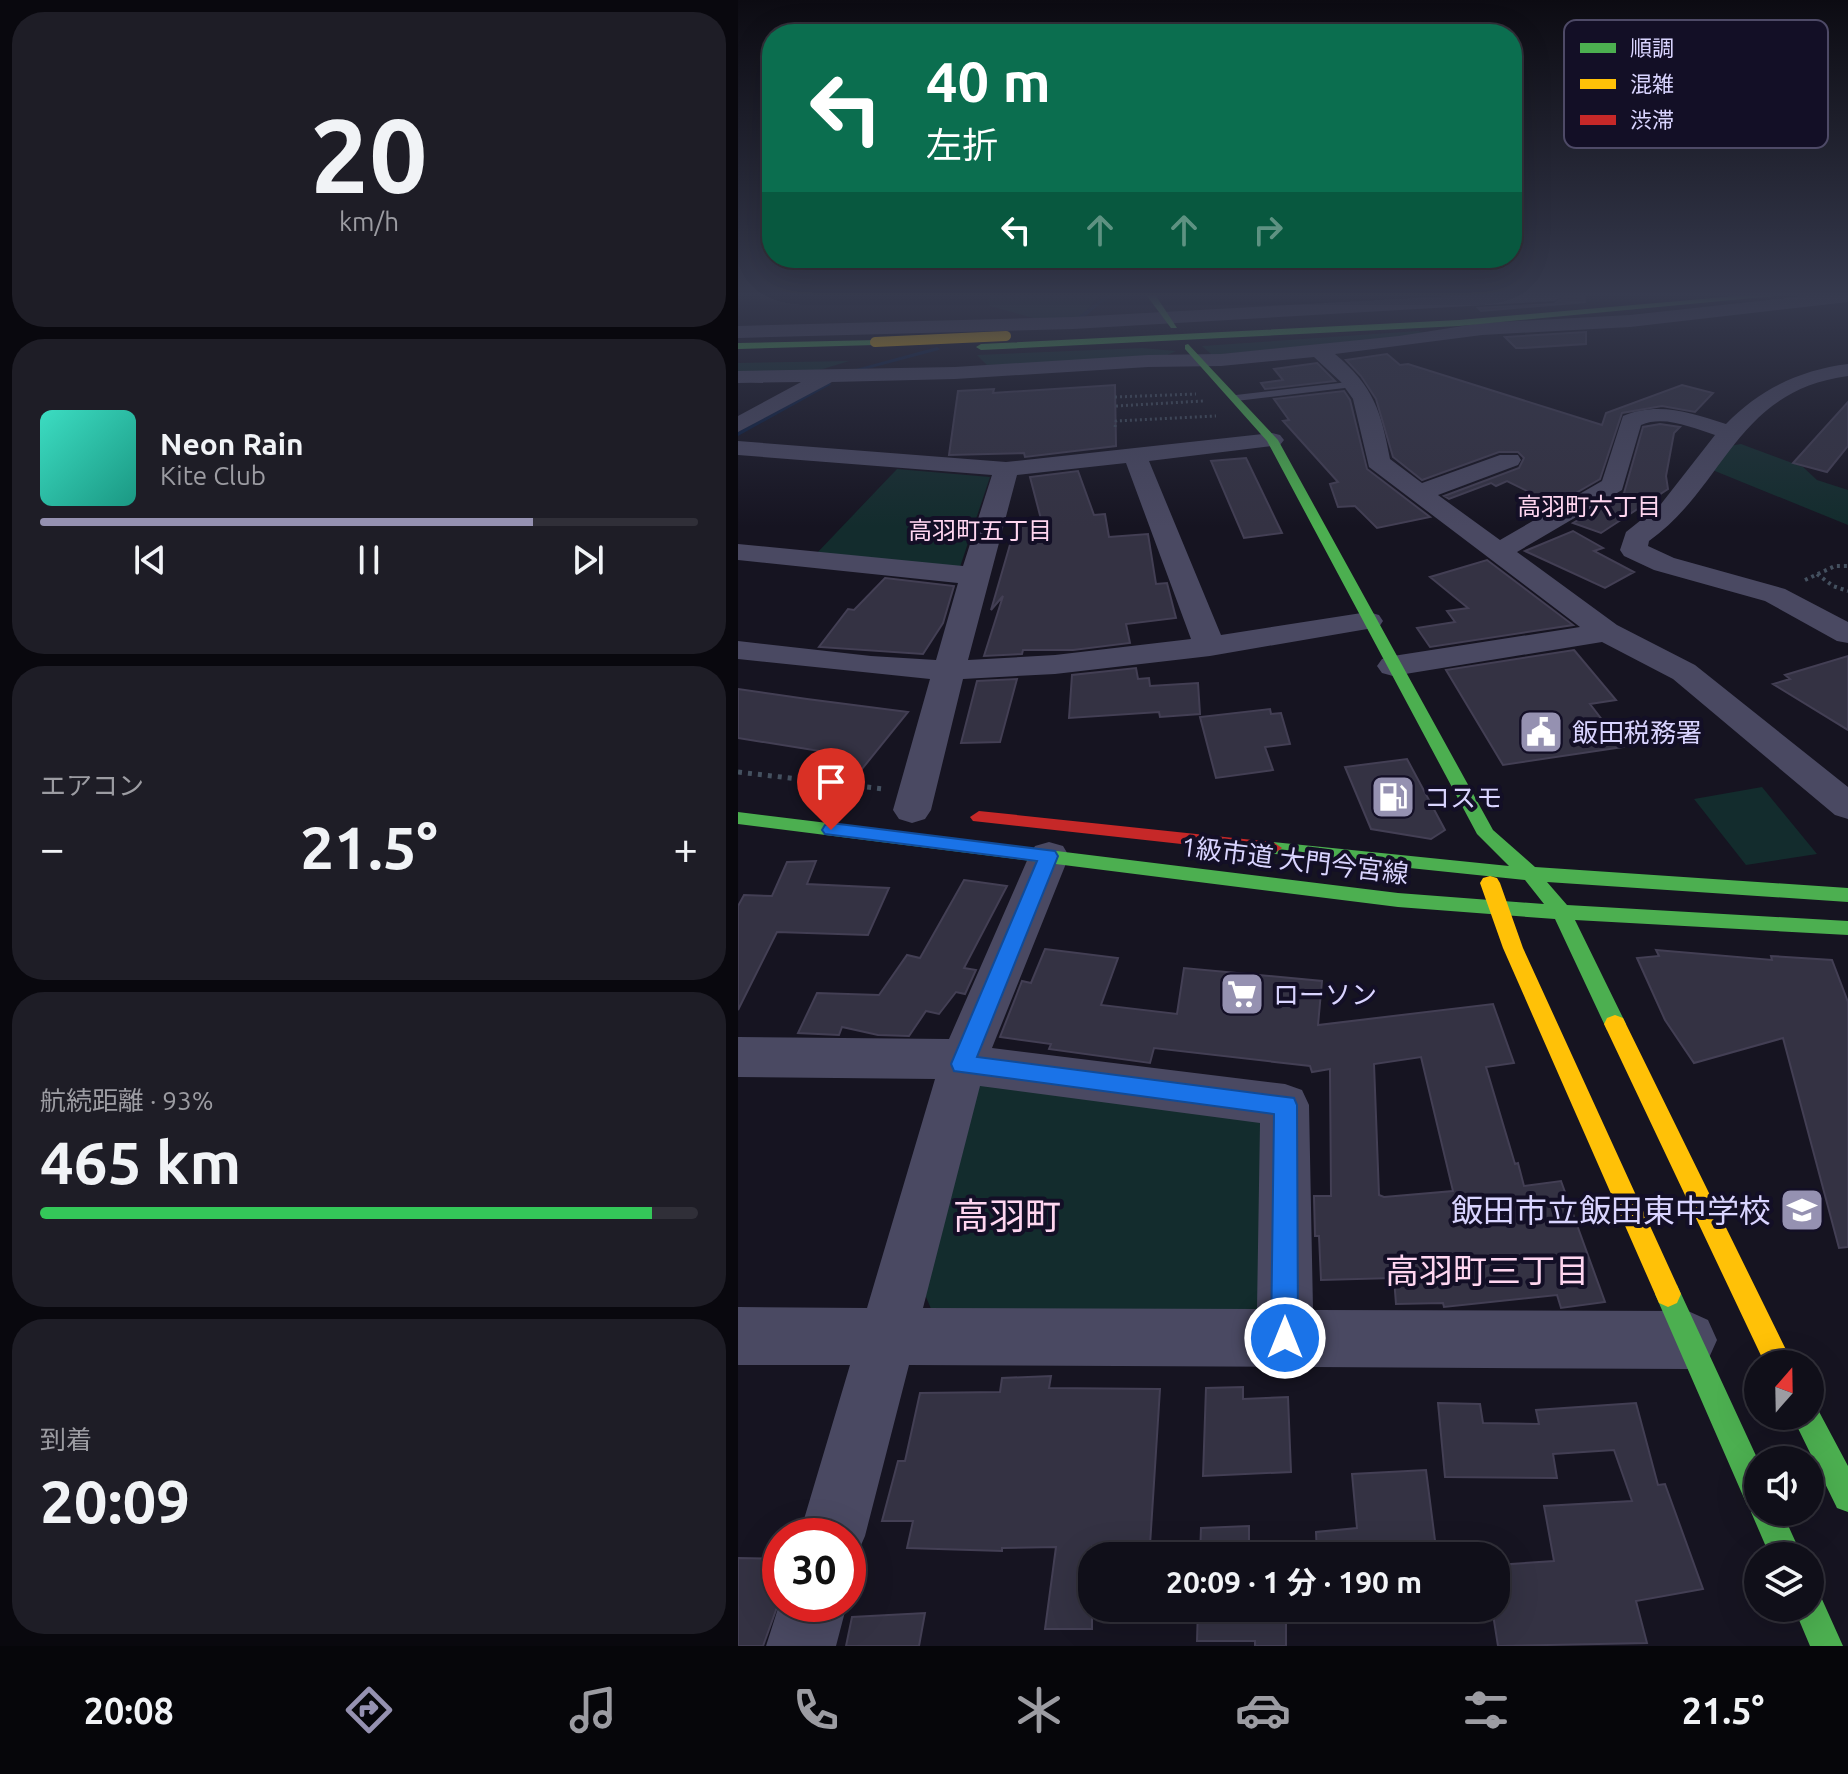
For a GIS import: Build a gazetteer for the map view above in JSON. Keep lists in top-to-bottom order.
{
  "streets": {
    "main road": ["1級市道 大門今宮線"]
  },
  "districts": [
    "高羽町六丁目",
    "高羽町五丁目",
    "高羽町",
    "高羽町三丁目"
  ],
  "places": {
    "public building": ["飯田税務署"],
    "fuel station": ["コスモ"],
    "supermarket": ["ローソン"],
    "school or university": ["飯田市立飯田東中学校"]
  },
  "legend": ["順調", "混雑", "渋滞"],
  "north": "top",
  "page": {
    "tile": [
      ["20", "km/h"],
      "エアコン",
      ["航続距離 · 93%", "465 km"],
      ["到着", "20:09"]
    ],
    "turn": ["40 m", "左折"],
    "song": ["Neon Rain", "Kite Club"],
    "heat": ["−", "21.5°", "+"],
    "limit": "30",
    "trip": "20:09 · 1 分 · 190 m",
    "tabs": ["20:08", "21.5°"]
  }
}
